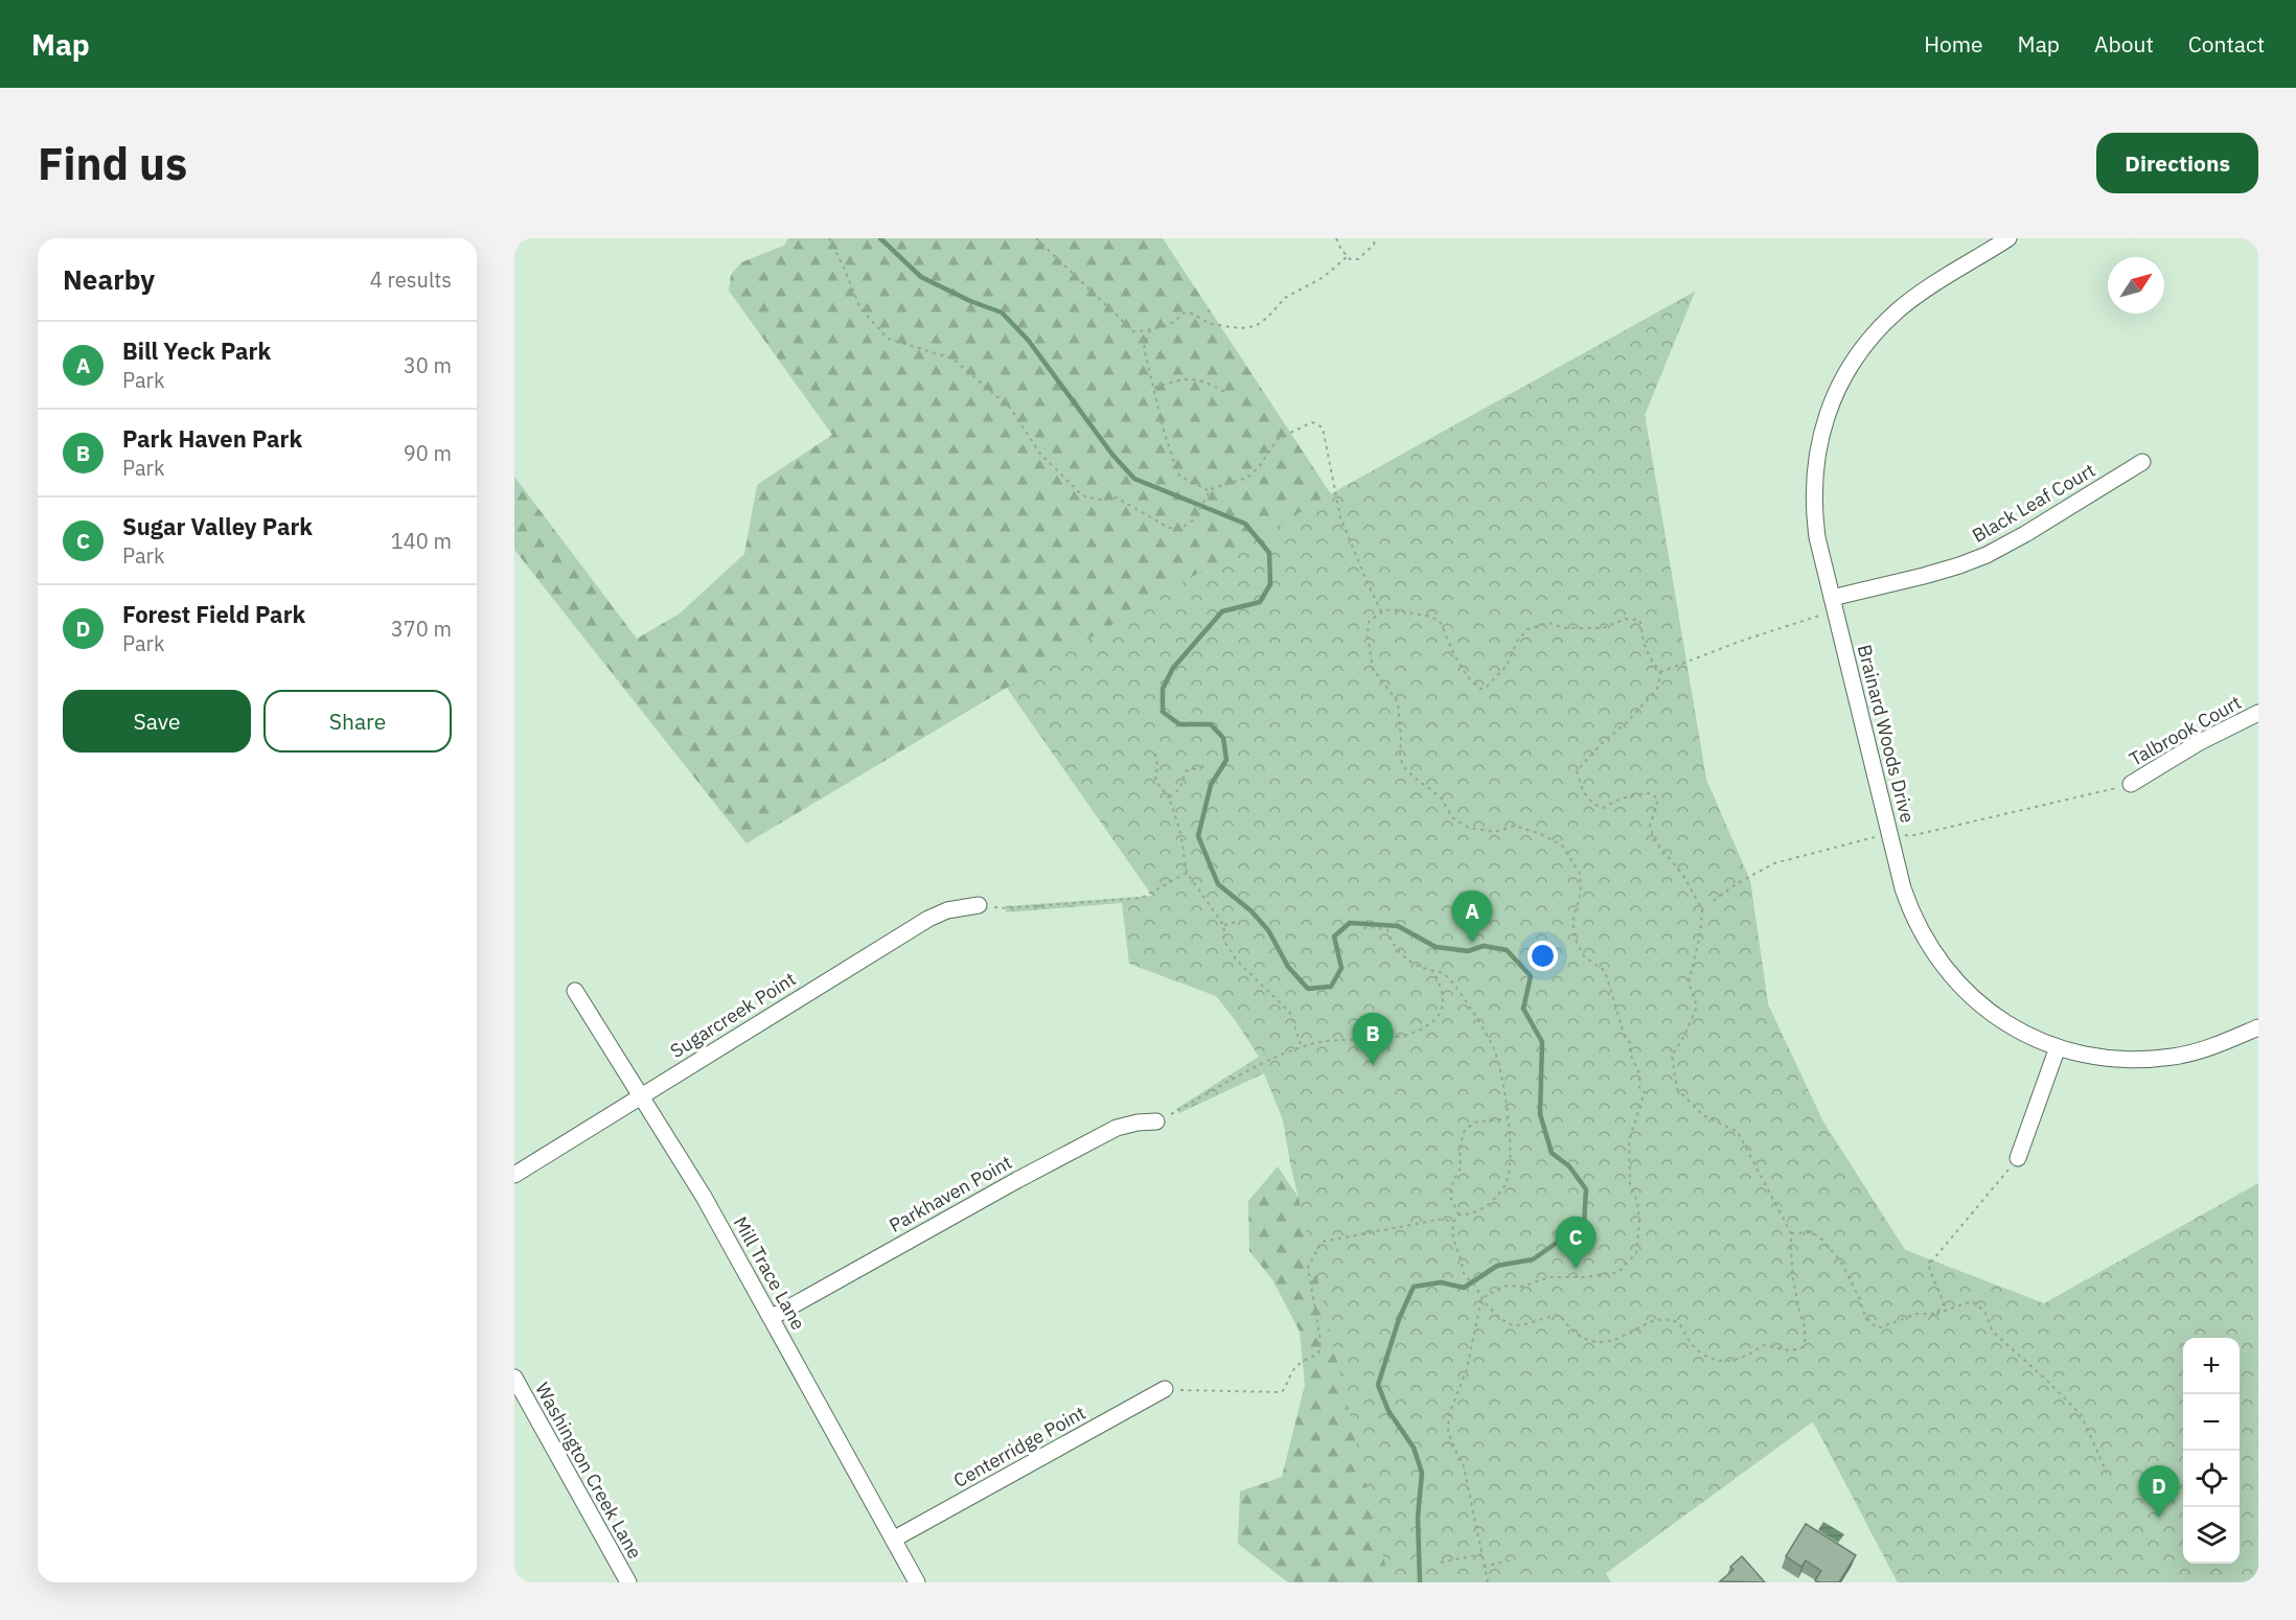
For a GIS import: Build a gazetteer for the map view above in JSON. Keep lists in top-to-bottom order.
{
  "streets": {
    "street": [
      "Black Leaf Court",
      "Talbrook Court",
      "Brainard Woods Drive",
      "Sugarcreek Point",
      "Parkhaven Point",
      "Mill Trace Lane",
      "Centerridge Point",
      "Washington Creek Lane"
    ]
  },
  "crossings": [
    ["Black Leaf Court", "Brainard Woods Drive"],
    ["Sugarcreek Point", "Mill Trace Lane"],
    ["Parkhaven Point", "Mill Trace Lane"],
    ["Mill Trace Lane", "Centerridge Point"]
  ],
  "north": "top right",
  "page": {
    "header": "Map",
    "nav": [
      "Home",
      "Map",
      "About",
      "Contact"
    ],
    "buttons": [
      "Directions",
      ["Save", "Share"]
    ],
    "title": "Find us",
    "heading": ["Nearby", "4 results"],
    "list": [
      {
        "mark": "A",
        "name": "Bill Yeck Park",
        "note": "Park",
        "value": "30 m"
      },
      {
        "mark": "B",
        "name": "Park Haven Park",
        "note": "Park",
        "value": "90 m"
      },
      {
        "mark": "C",
        "name": "Sugar Valley Park",
        "note": "Park",
        "value": "140 m"
      },
      {
        "mark": "D",
        "name": "Forest Field Park",
        "note": "Park",
        "value": "370 m"
      }
    ],
    "pins": [
      "A",
      "B",
      "C",
      "D"
    ],
    "map_buttons": ["+", "−"]
  }
}
